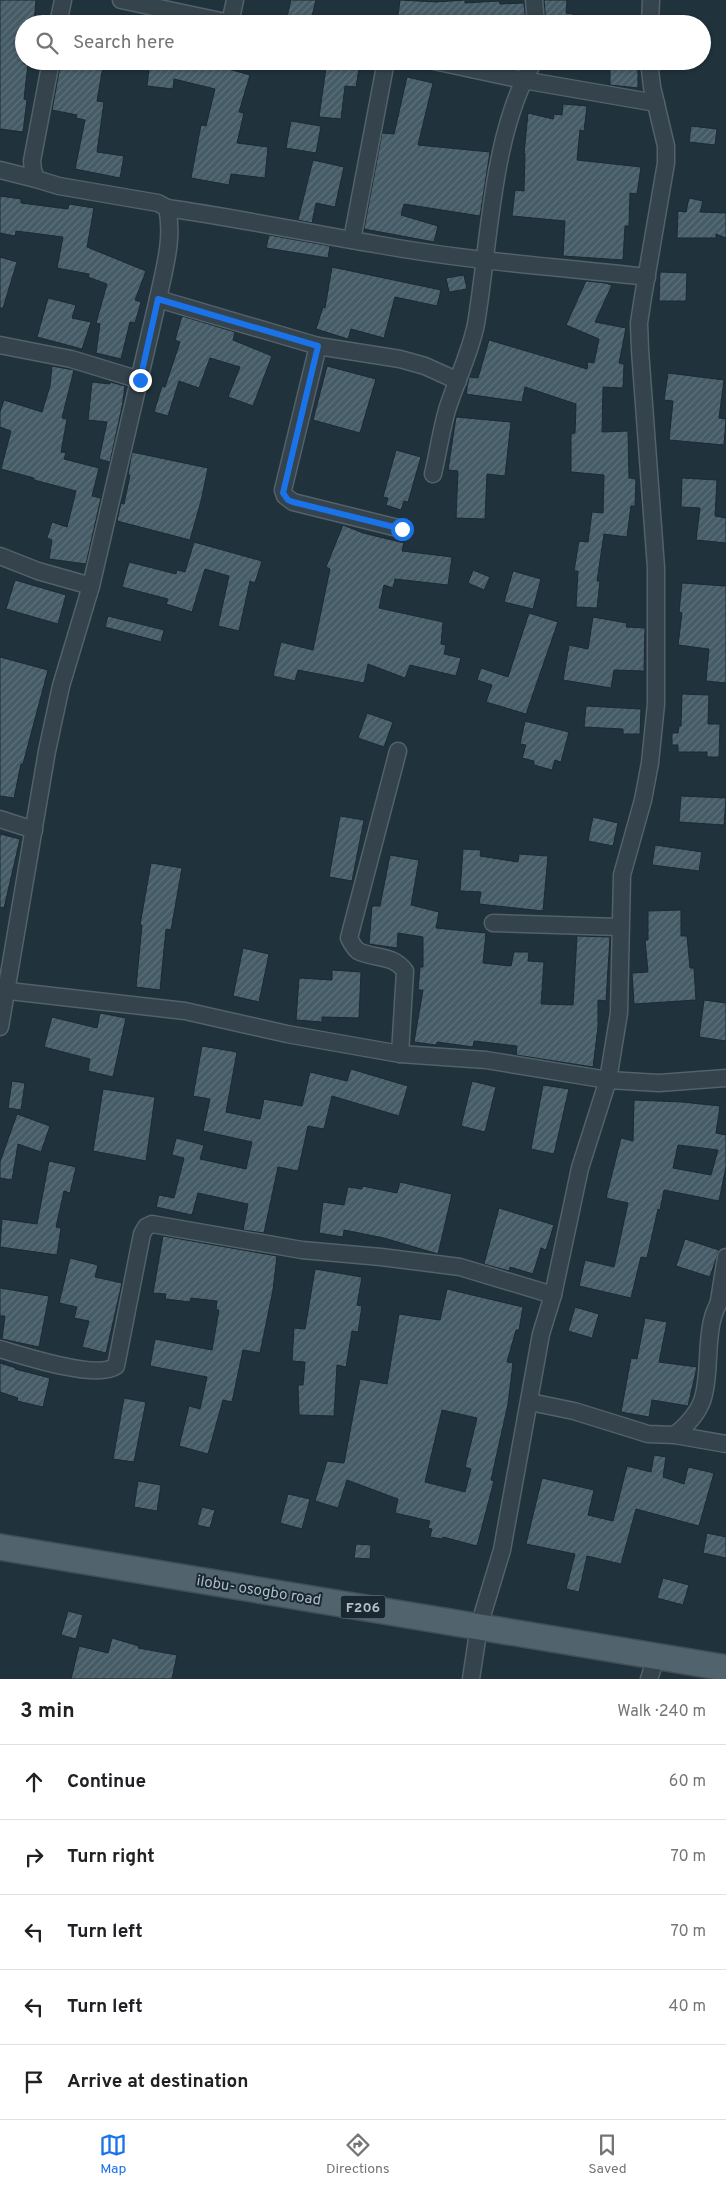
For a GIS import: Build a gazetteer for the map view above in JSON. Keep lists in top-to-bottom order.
{
  "streets": {
    "main road": ["ilobu- osogbo road", "F206"]
  },
  "page": {
    "search": "Search here",
    "heading": ["3 min", "Walk · 240 m"],
    "list": [
      ["Continue", "60 m"],
      ["Turn right", "70 m"],
      ["Turn left", "70 m"],
      ["Turn left", "40 m"],
      "Arrive at destination"
    ],
    "nav": ["Map", "Directions", "Saved"]
  }
}
